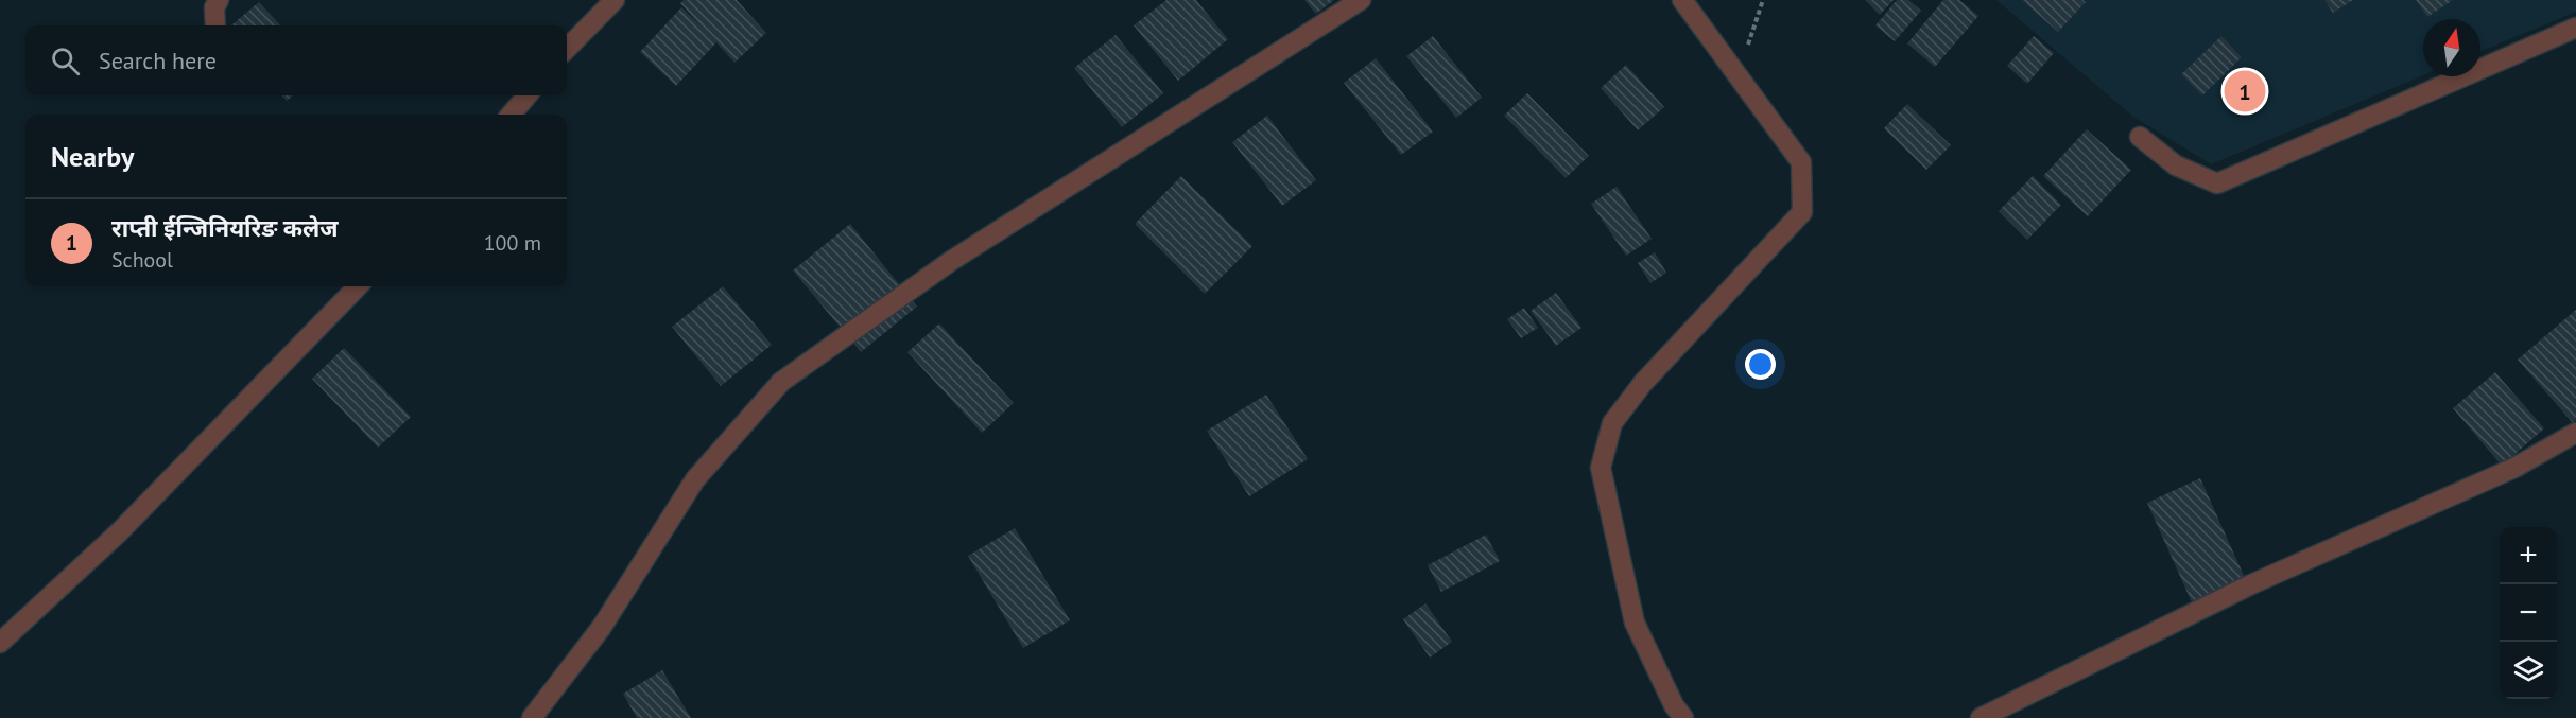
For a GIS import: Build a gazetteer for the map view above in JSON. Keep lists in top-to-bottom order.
{
  "north": "top",
  "page": {
    "search": "Search here",
    "pins": "1",
    "heading": "Nearby",
    "list": [
      {
        "mark": "1",
        "name": "राप्ती ईन्जिनियरिङ कलेज",
        "note": "School",
        "value": "100 m"
      }
    ],
    "map_buttons": ["+", "−"]
  }
}
